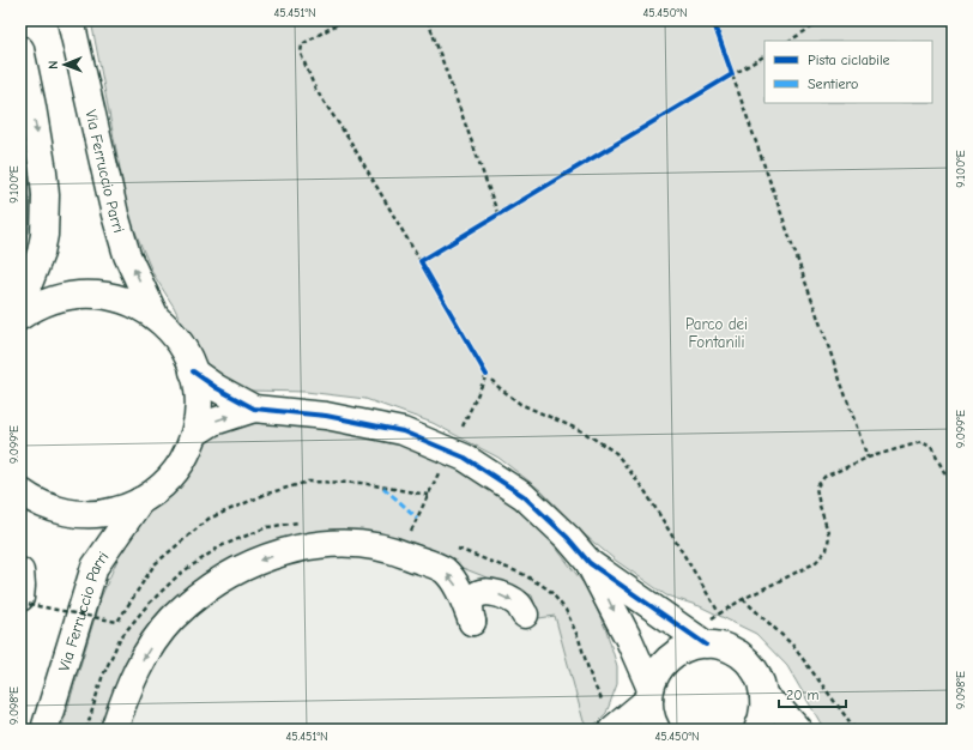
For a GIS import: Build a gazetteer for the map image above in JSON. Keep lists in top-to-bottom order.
{
  "streets": {
    "main road": ["Via Ferruccio Parri"]
  },
  "parks": ["Parco dei Fontanili"],
  "legend": ["Pista ciclabile", "Sentiero"],
  "scale_bar": "20 m",
  "north": "left",
  "coordinates": [
    "45.451°N",
    "45.450°N",
    "9.100°E",
    "9.099°E",
    "9.098°E"
  ]
}
